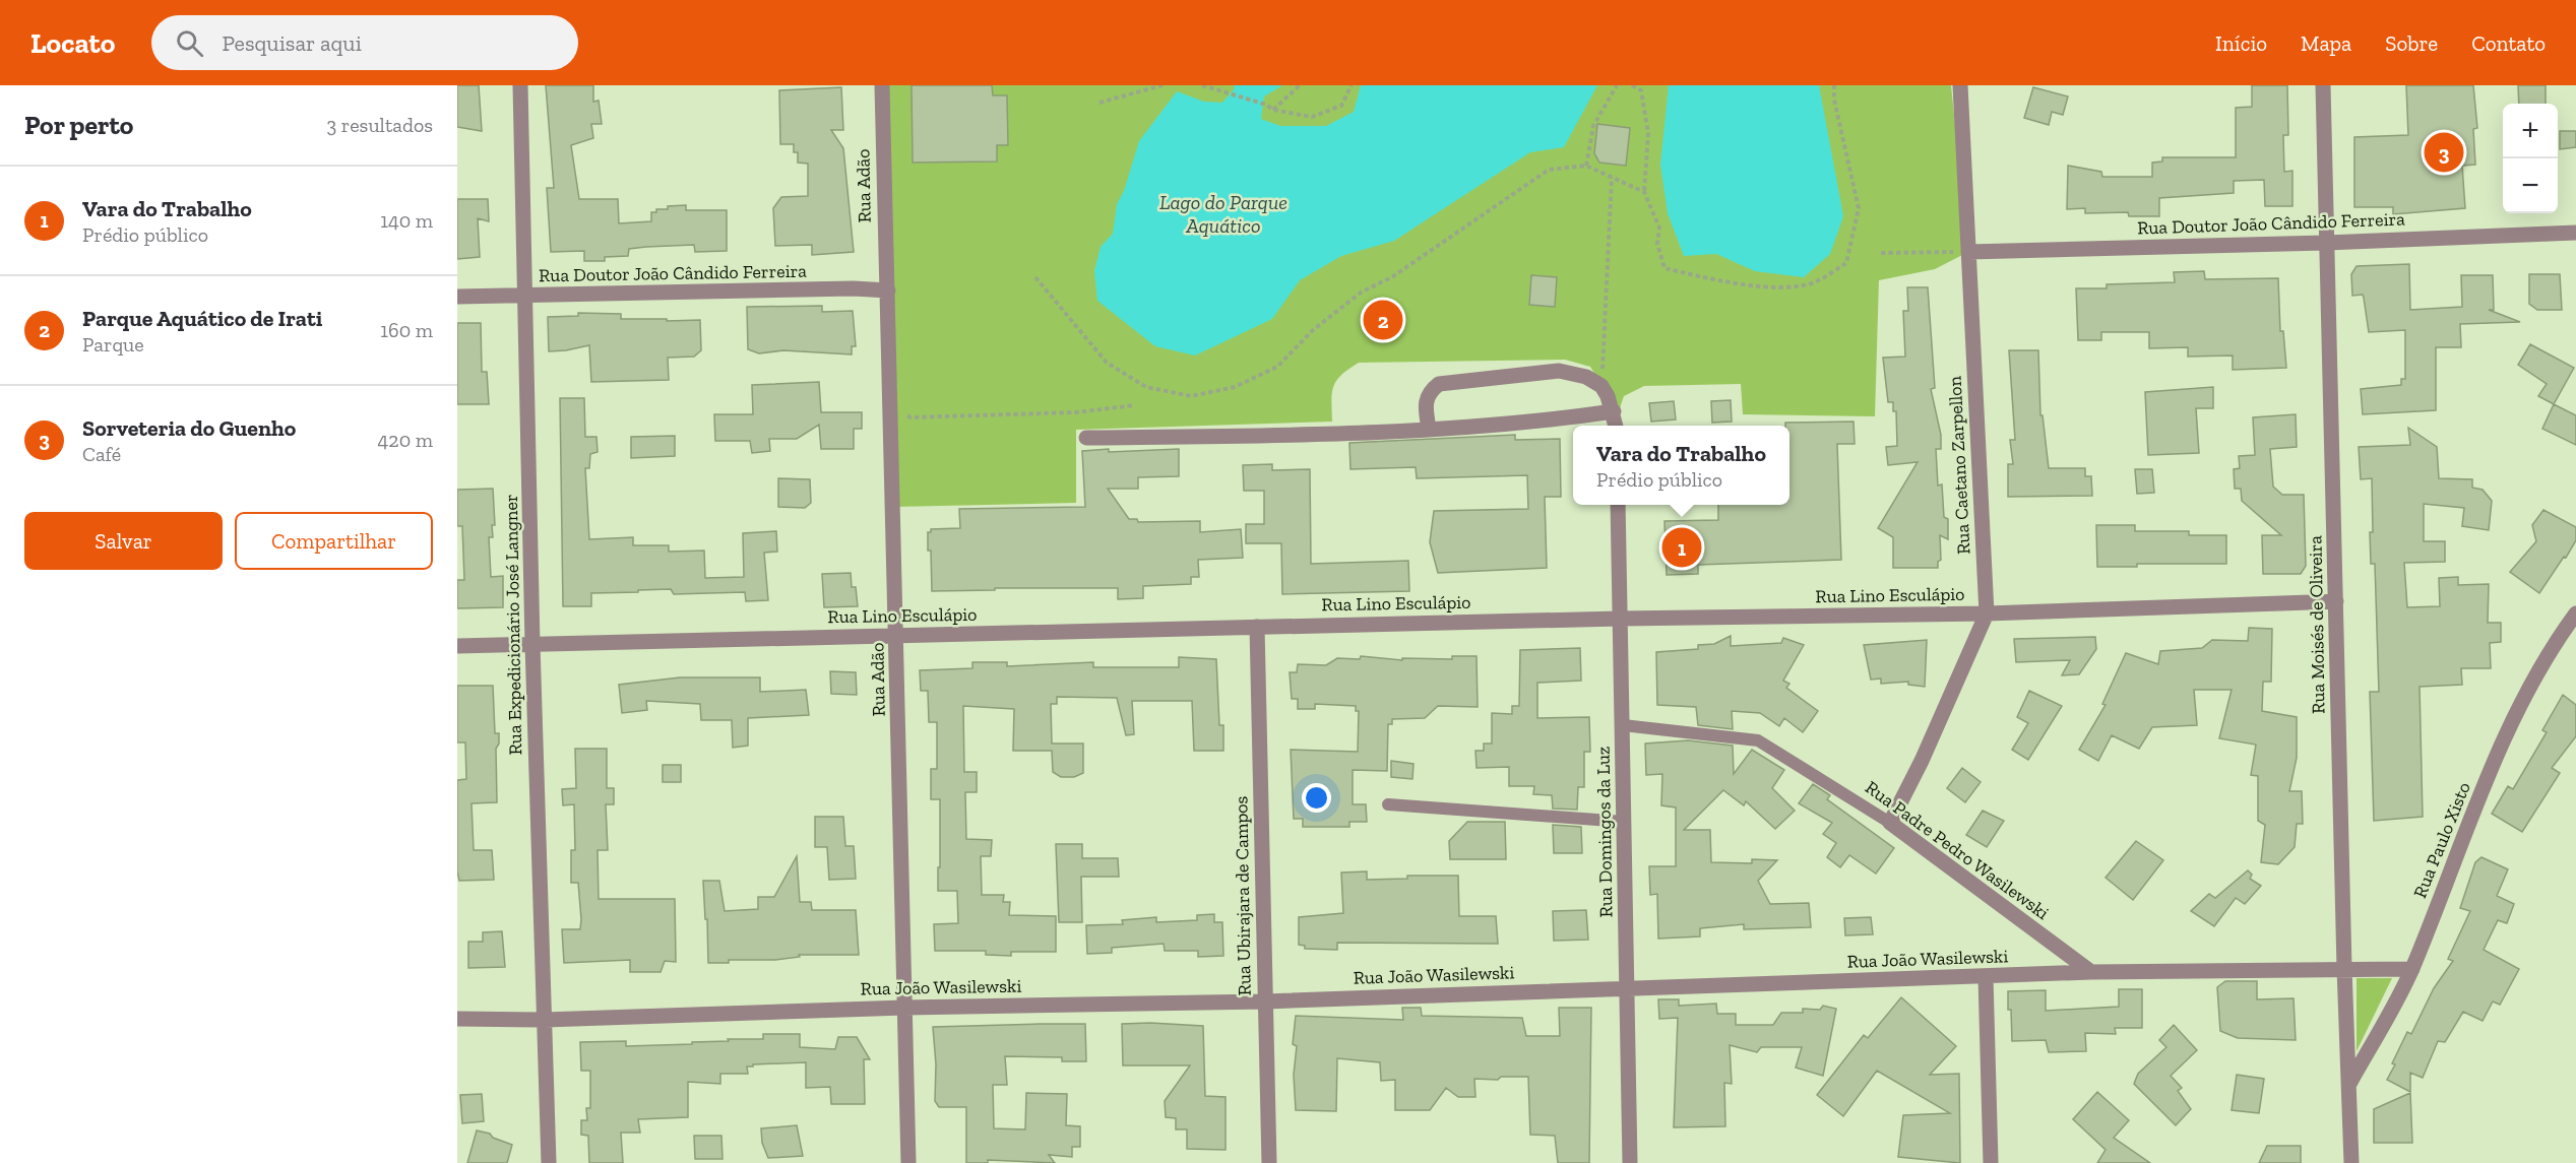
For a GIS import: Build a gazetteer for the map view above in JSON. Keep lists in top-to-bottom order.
{
  "streets": {
    "street": [
      "Rua Adão",
      "Rua Doutor João Cândido Ferreira",
      "Rua Caetano Zarpellon",
      "Rua Lino Esculápio",
      "Rua Expedicionário José Langner",
      "Rua Moisés de Oliveira",
      "Rua Domingos da Luz",
      "Rua Paulo Xisto",
      "Rua Padre Pedro Wasilewski",
      "Rua Ubirajara de Campos",
      "Rua João Wasilewski"
    ]
  },
  "crossings": [
    ["Rua Adão", "Rua Doutor João Cândido Ferreira"],
    ["Rua Adão", "Rua Lino Esculápio"],
    ["Rua Adão", "Rua João Wasilewski"],
    ["Rua Doutor João Cândido Ferreira", "Rua Caetano Zarpellon"],
    ["Rua Doutor João Cândido Ferreira", "Rua Expedicionário José Langner"],
    ["Rua Doutor João Cândido Ferreira", "Rua Moisés de Oliveira"],
    ["Rua Caetano Zarpellon", "Rua Lino Esculápio"],
    ["Rua Caetano Zarpellon", "Rua Padre Pedro Wasilewski"],
    ["Rua Lino Esculápio", "Rua Expedicionário José Langner"],
    ["Rua Lino Esculápio", "Rua Moisés de Oliveira"],
    ["Rua Lino Esculápio", "Rua Domingos da Luz"],
    ["Rua Lino Esculápio", "Rua Ubirajara de Campos"],
    ["Rua Expedicionário José Langner", "Rua João Wasilewski"],
    ["Rua Moisés de Oliveira", "Rua Paulo Xisto"],
    ["Rua Moisés de Oliveira", "Rua João Wasilewski"],
    ["Rua Domingos da Luz", "Rua Padre Pedro Wasilewski"],
    ["Rua Domingos da Luz", "Rua João Wasilewski"],
    ["Rua Paulo Xisto", "Rua João Wasilewski"],
    ["Rua Padre Pedro Wasilewski", "Rua João Wasilewski"],
    ["Rua Ubirajara de Campos", "Rua João Wasilewski"]
  ],
  "water": ["Lago do Parque Aquático"],
  "page": {
    "header": "Locato",
    "search": "Pesquisar aqui",
    "nav": [
      "Início",
      "Mapa",
      "Sobre",
      "Contato"
    ],
    "heading": ["Por perto", "3 resultados"],
    "map_buttons": ["+", "−"],
    "pins": ["3", "2", "1"],
    "list": [
      {
        "mark": "1",
        "name": "Vara do Trabalho",
        "note": "Prédio público",
        "value": "140 m"
      },
      {
        "mark": "2",
        "name": "Parque Aquático de Irati",
        "note": "Parque",
        "value": "160 m"
      },
      {
        "mark": "3",
        "name": "Sorveteria do Guenho",
        "note": "Café",
        "value": "420 m"
      }
    ],
    "popup": ["Vara do Trabalho", "Prédio público"],
    "buttons": ["Salvar", "Compartilhar"]
  }
}
